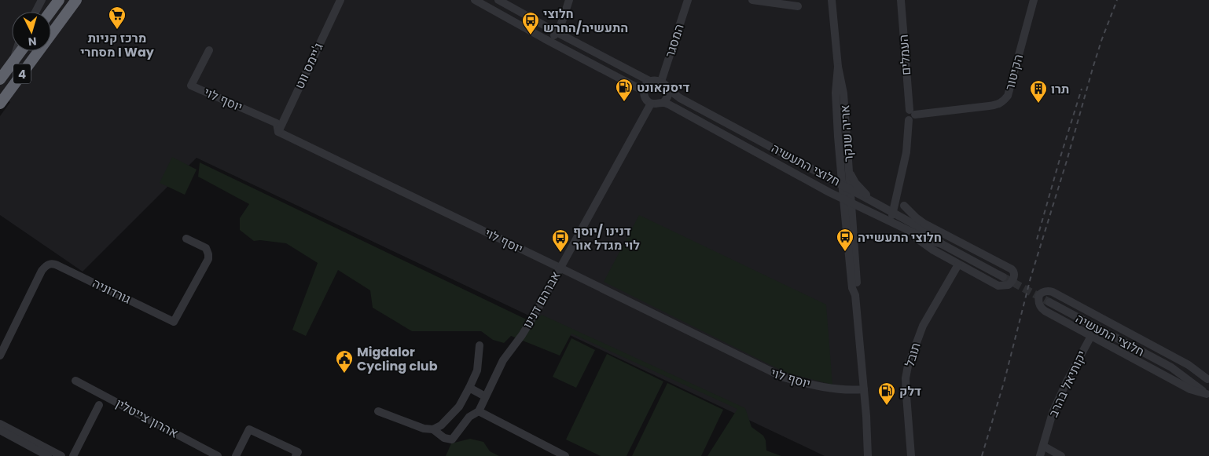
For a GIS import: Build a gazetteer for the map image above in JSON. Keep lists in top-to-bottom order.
{
  "streets": {
    "highway": ["4"],
    "street": [
      "המסגר",
      "העמלים",
      "ג'יימס ווט",
      "הקיטור",
      "יוסף לוי",
      "אריה שנקר",
      "חלוצי התעשיה",
      "גורדוניה",
      "אברהם דנינו",
      "תובל",
      "יקותיאל בהרב",
      "אהרון צייטלין"
    ]
  },
  "crossings": [
    ["המסגר", "חלוצי התעשיה"],
    ["המסגר", "אברהם דנינו"],
    ["העמלים", "הקיטור"],
    ["ג'יימס ווט", "יוסף לוי"],
    ["יוסף לוי", "אריה שנקר"],
    ["יוסף לוי", "אברהם דנינו"],
    ["אריה שנקר", "חלוצי התעשיה"],
    ["חלוצי התעשיה", "אברהם דנינו"]
  ],
  "places": {
    "supermarket": ["מרכז קניות מסחרי I Way"],
    "bus stop": ["חלוצי התעשיה/החרש", "חלוצי התעשייה", "דנינו /יוסף לוי מגדל אור"],
    "fuel station": ["דיסקאונט", "דלק"],
    "building": ["תרו"],
    "public building": ["Migdalor Cycling club"]
  },
  "north": "bottom"
}
